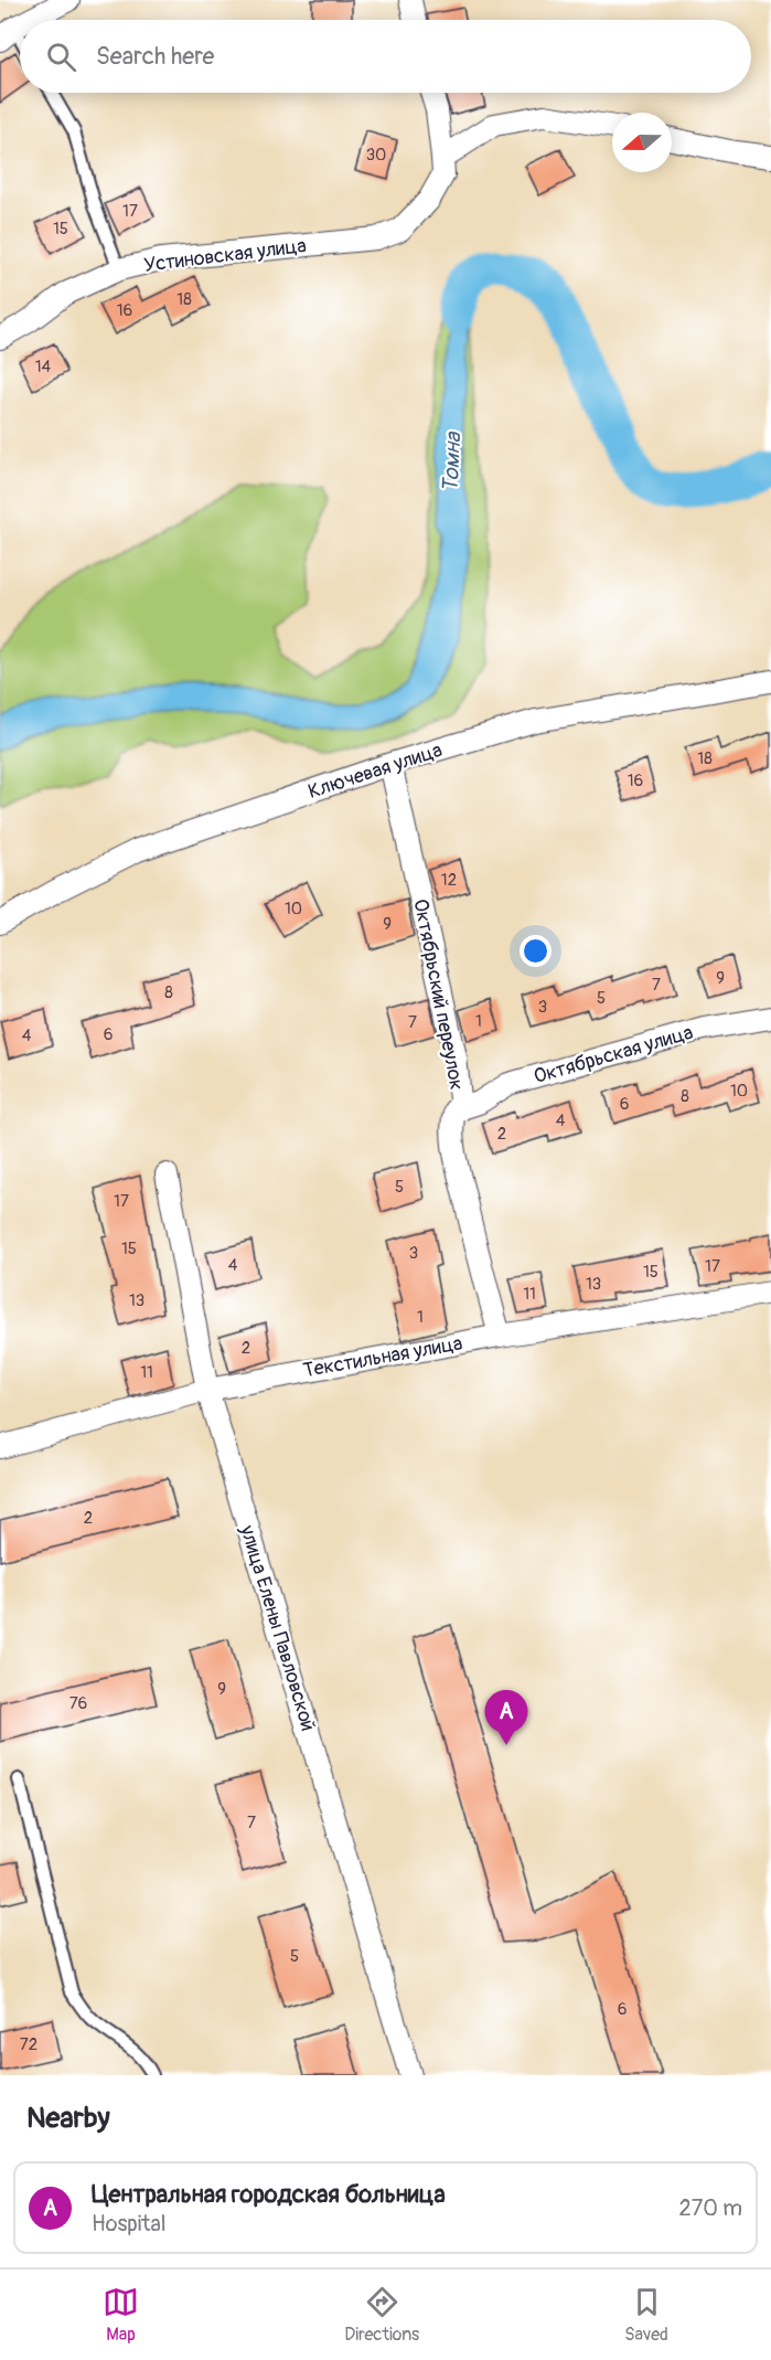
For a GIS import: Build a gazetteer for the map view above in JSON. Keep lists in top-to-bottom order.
{
  "streets": {
    "street": [
      "Устиновская улица",
      "Ключевая улица",
      "Октябрьский переулок",
      "Октябрьская улица",
      "Текстильная улица",
      "улица Елены Павловской"
    ]
  },
  "crossings": [
    ["Ключевая улица", "Октябрьский переулок"],
    ["Октябрьский переулок", "Октябрьская улица"],
    ["Октябрьский переулок", "Текстильная улица"],
    ["Текстильная улица", "улица Елены Павловской"]
  ],
  "water": ["Томна"],
  "house_numbers": [
    "30",
    "17",
    "15",
    "18",
    "16",
    "14",
    "18",
    "16",
    "12",
    "10",
    "9",
    "9",
    "7",
    "8",
    "5",
    "3",
    "1",
    "7",
    "6",
    "4",
    "10",
    "8",
    "6",
    "4",
    "2",
    "5",
    "17",
    "15",
    "3",
    "4",
    "17",
    "15",
    "13",
    "11",
    "13",
    "1",
    "2",
    "11",
    "2",
    "9",
    "76",
    "7",
    "5",
    "6",
    "72"
  ],
  "north": "left",
  "page": {
    "search": "Search here",
    "pins": "A",
    "heading": "Nearby",
    "list": [
      {
        "mark": "A",
        "name": "Центральная городская больница",
        "note": "Hospital",
        "value": "270 m"
      }
    ],
    "nav": ["Map", "Directions", "Saved"]
  }
}
